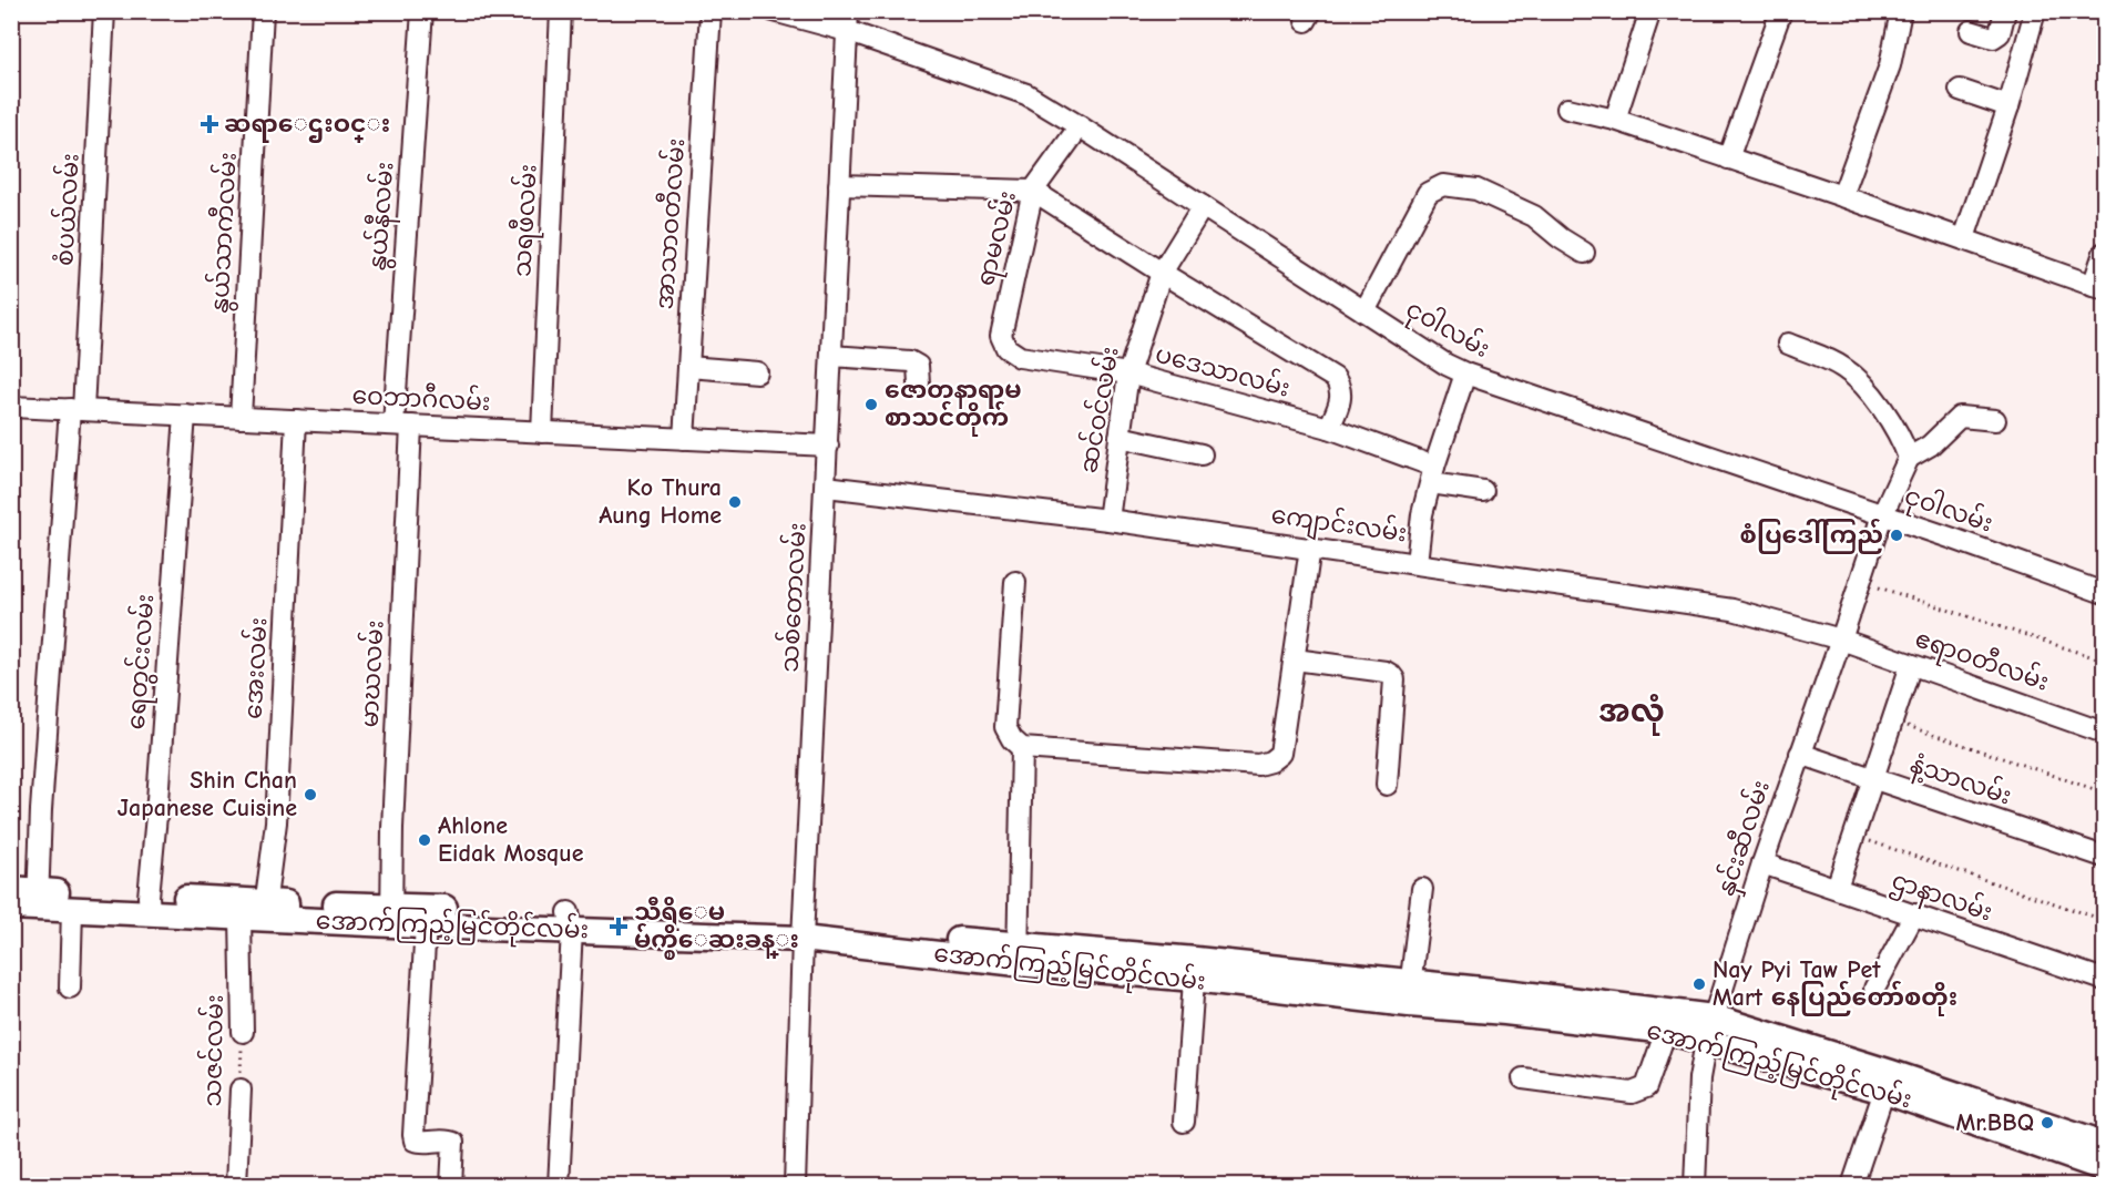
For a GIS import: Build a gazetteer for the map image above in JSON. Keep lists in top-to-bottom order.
{
  "streets": {
    "main road": ["အောက်ကြည့်မြင်တိုင်လမ်း"],
    "street": [
      "စံပယ်လမ်း",
      "နွယ်နီလမ်း",
      "သရဖီလမ်း",
      "အာသာဝတီလမ်း",
      "နွယ်သာကီလမ်း",
      "ရာမလမ်း",
      "ငုဝါလမ်း",
      "ပဒေသာလမ်း",
      "ဝေဘာဂီလမ်း",
      "ဆင်ဝင်လမ်း",
      "ကျောင်းလမ်း",
      "သစ်တောလမ်း",
      "ဧရာဝတီလမ်း",
      "ရေတွင်းလမ်း",
      "အေးလမ်း",
      "မာဃလမ်း",
      "နံ့သာလမ်း",
      "နှင်းဆီလမ်း",
      "ဌာနာလမ်း",
      "သဇင်လမ်း"
    ]
  },
  "crossings": [
    ["စံပယ်လမ်း", "ဝေဘာဂီလမ်း"],
    ["စံပယ်လမ်း", "အောက်ကြည့်မြင်တိုင်လမ်း"],
    ["နွယ်နီလမ်း", "ဝေဘာဂီလမ်း"],
    ["နွယ်နီလမ်း", "မာဃလမ်း"],
    ["သရဖီလမ်း", "ဝေဘာဂီလမ်း"],
    ["အာသာဝတီလမ်း", "ဝေဘာဂီလမ်း"],
    ["နွယ်သာကီလမ်း", "ဝေဘာဂီလမ်း"],
    ["ရာမလမ်း", "ငုဝါလမ်း"],
    ["ရာမလမ်း", "ပဒေသာလမ်း"],
    ["ငုဝါလမ်း", "ဆင်ဝင်လမ်း"],
    ["ငုဝါလမ်း", "သစ်တောလမ်း"],
    ["ငုဝါလမ်း", "နှင်းဆီလမ်း"],
    ["ပဒေသာလမ်း", "ဆင်ဝင်လမ်း"],
    ["ဝေဘာဂီလမ်း", "သစ်တောလမ်း"],
    ["ဝေဘာဂီလမ်း", "ရေတွင်းလမ်း"],
    ["ဝေဘာဂီလမ်း", "အေးလမ်း"],
    ["ဝေဘာဂီလမ်း", "မာဃလမ်း"],
    ["ဆင်ဝင်လမ်း", "ကျောင်းလမ်း"],
    ["ကျောင်းလမ်း", "သစ်တောလမ်း"],
    ["ကျောင်းလမ်း", "ဧရာဝတီလမ်း"],
    ["ကျောင်းလမ်း", "နှင်းဆီလမ်း"],
    ["သစ်တောလမ်း", "အောက်ကြည့်မြင်တိုင်လမ်း"],
    ["ဧရာဝတီလမ်း", "နှင်းဆီလမ်း"],
    ["ရေတွင်းလမ်း", "အောက်ကြည့်မြင်တိုင်လမ်း"],
    ["အေးလမ်း", "အောက်ကြည့်မြင်တိုင်လမ်း"],
    ["အေးလမ်း", "သဇင်လမ်း"],
    ["မာဃလမ်း", "အောက်ကြည့်မြင်တိုင်လမ်း"],
    ["နံ့သာလမ်း", "နှင်းဆီလမ်း"],
    ["နှင်းဆီလမ်း", "ဌာနာလမ်း"],
    ["နှင်းဆီလမ်း", "အောက်ကြည့်မြင်တိုင်လမ်း"],
    ["အောက်ကြည့်မြင်တိုင်လမ်း", "သဇင်လမ်း"]
  ],
  "districts": ["အလုံ"],
  "places": {
    "health": ["ဆရာေဌးဝင္း", "သီရိေမ မ်က္စိေဆးခန္း"],
    "other": [
      "ဇောတနာရာမ စာသင်တိုက်",
      "Ko Thura Aung Home",
      "စံပြဒေါ်ကြည်",
      "Shin Chan Japanese Cuisine",
      "Ahlone Eidak Mosque",
      "Nay Pyi Taw Pet Mart နေပြည်တော်စတိုး",
      "Mr.BBQ"
    ]
  }
}
